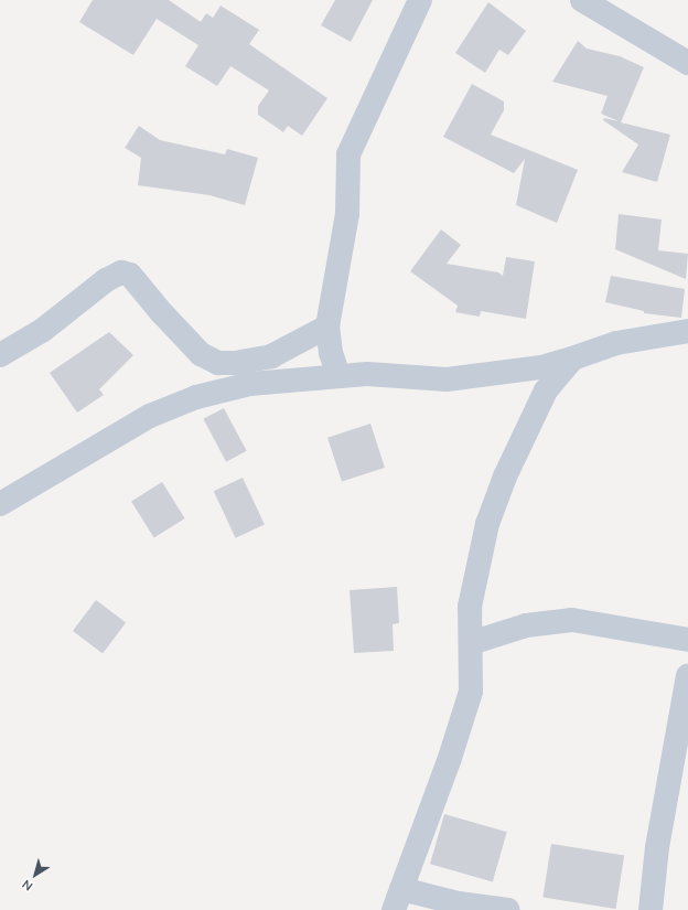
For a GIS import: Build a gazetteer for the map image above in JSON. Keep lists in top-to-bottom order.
{
  "north": "bottom left"
}
